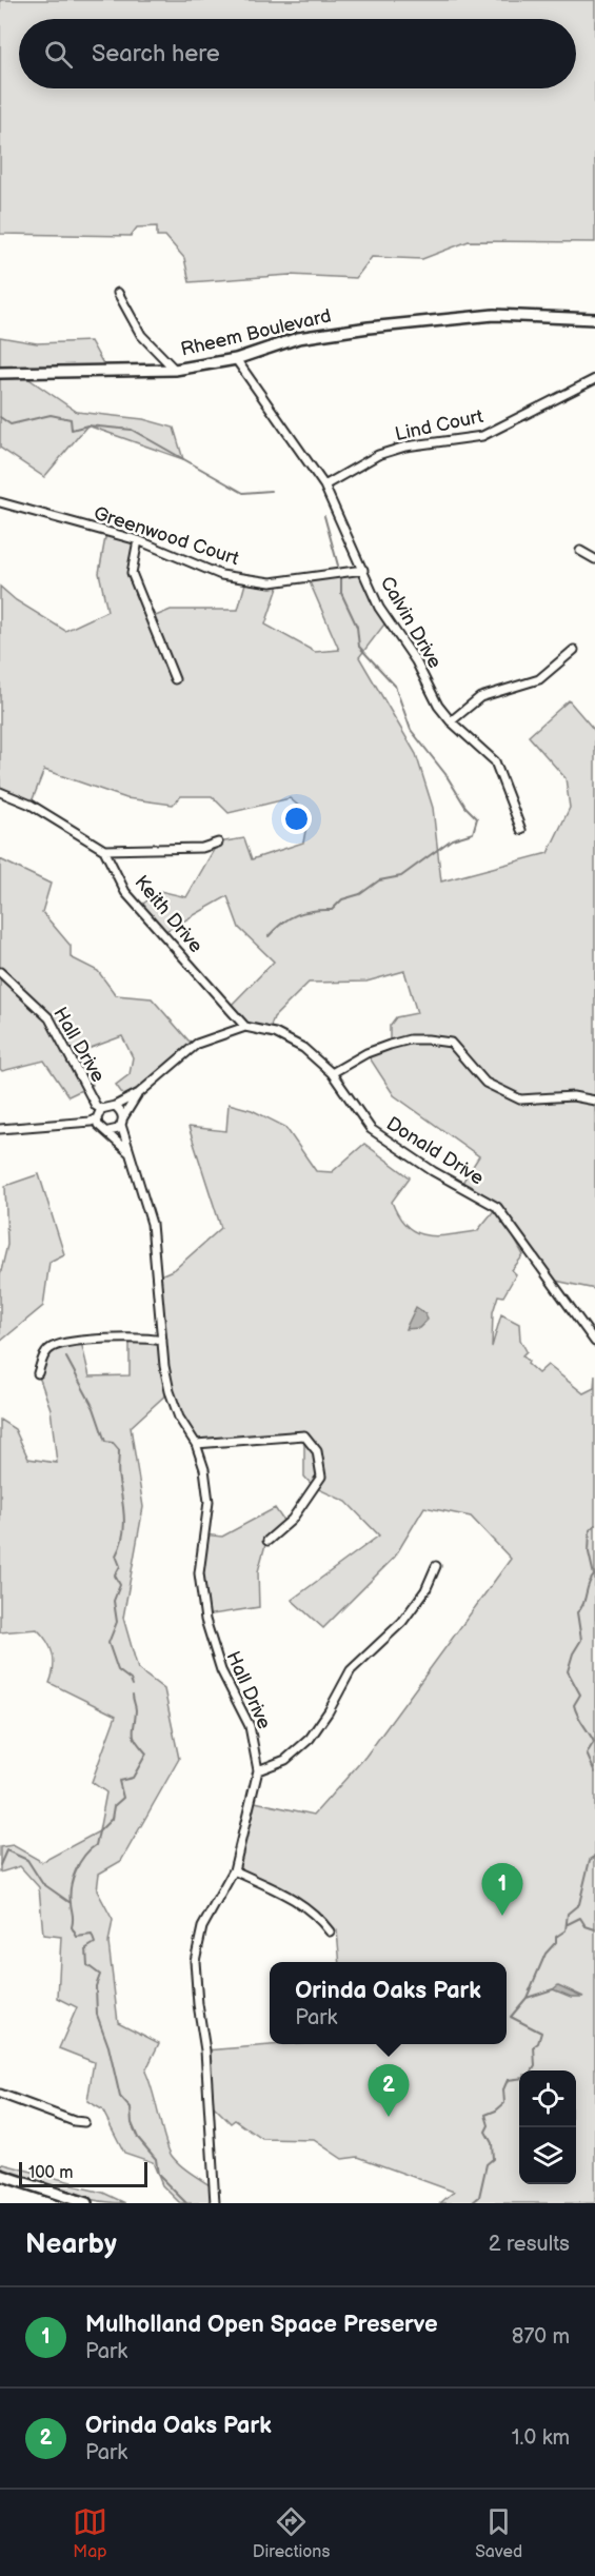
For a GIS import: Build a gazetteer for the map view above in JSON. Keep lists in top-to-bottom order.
{
  "streets": {
    "street": [
      "Rheem Boulevard",
      "Lind Court",
      "Greenwood Court",
      "Calvin Drive",
      "Keith Drive",
      "Hall Drive",
      "Donald Drive"
    ]
  },
  "crossings": [
    ["Rheem Boulevard", "Calvin Drive"],
    ["Lind Court", "Calvin Drive"],
    ["Greenwood Court", "Calvin Drive"],
    ["Keith Drive", "Donald Drive"]
  ],
  "scale_bar": "100 m",
  "page": {
    "search": "Search here",
    "pins": ["1", "2"],
    "popup": ["Orinda Oaks Park", "Park"],
    "scale": "100 m",
    "heading": ["Nearby", "2 results"],
    "list": [
      {
        "mark": "1",
        "name": "Mulholland Open Space Preserve",
        "note": "Park",
        "value": "870 m"
      },
      {
        "mark": "2",
        "name": "Orinda Oaks Park",
        "note": "Park",
        "value": "1.0 km"
      }
    ],
    "nav": ["Map", "Directions", "Saved"]
  }
}
